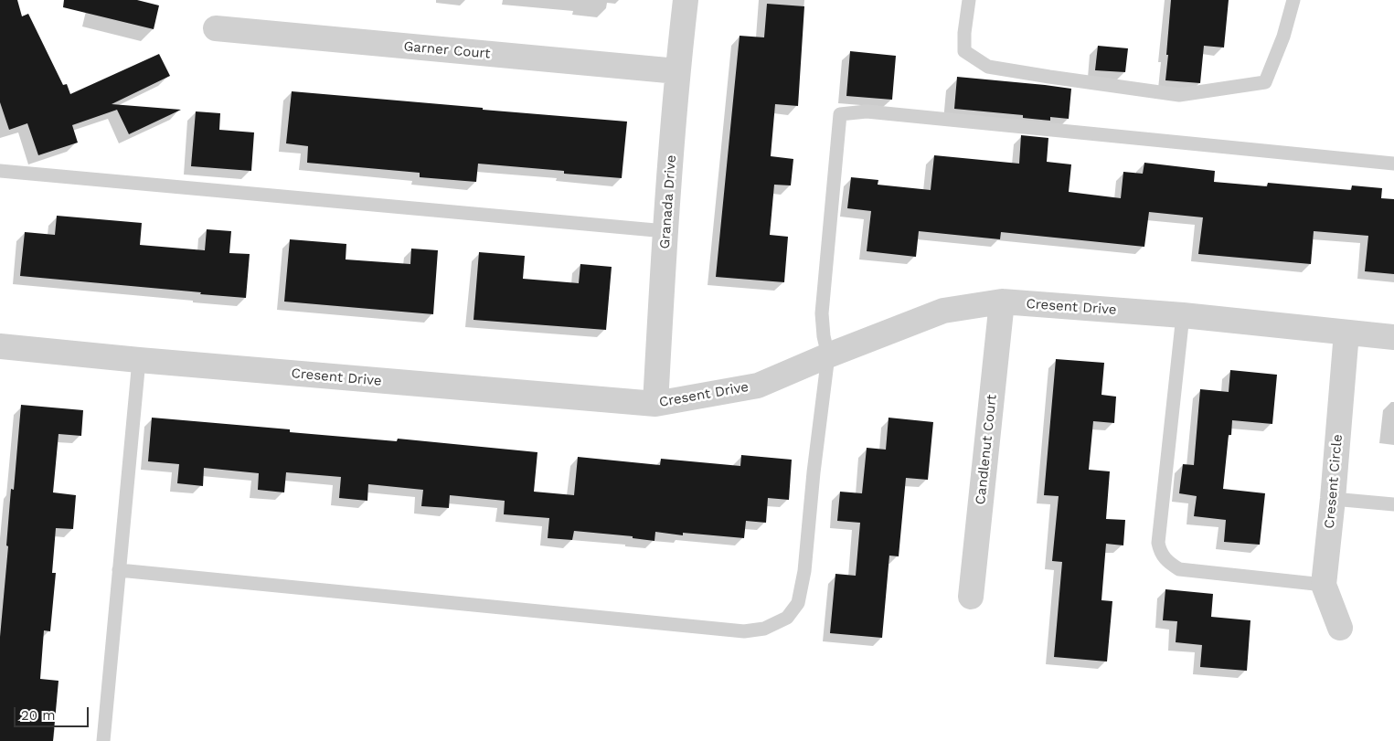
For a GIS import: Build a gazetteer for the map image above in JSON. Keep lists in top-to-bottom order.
{
  "streets": {
    "street": [
      "Garner Court",
      "Granada Drive",
      "Cresent Drive",
      "Candlenut Court",
      "Cresent Circle"
    ]
  },
  "crossings": [
    ["Garner Court", "Granada Drive"],
    ["Granada Drive", "Cresent Drive"],
    ["Cresent Drive", "Candlenut Court"],
    ["Cresent Drive", "Cresent Circle"]
  ],
  "scale_bar": "20 m"
}
